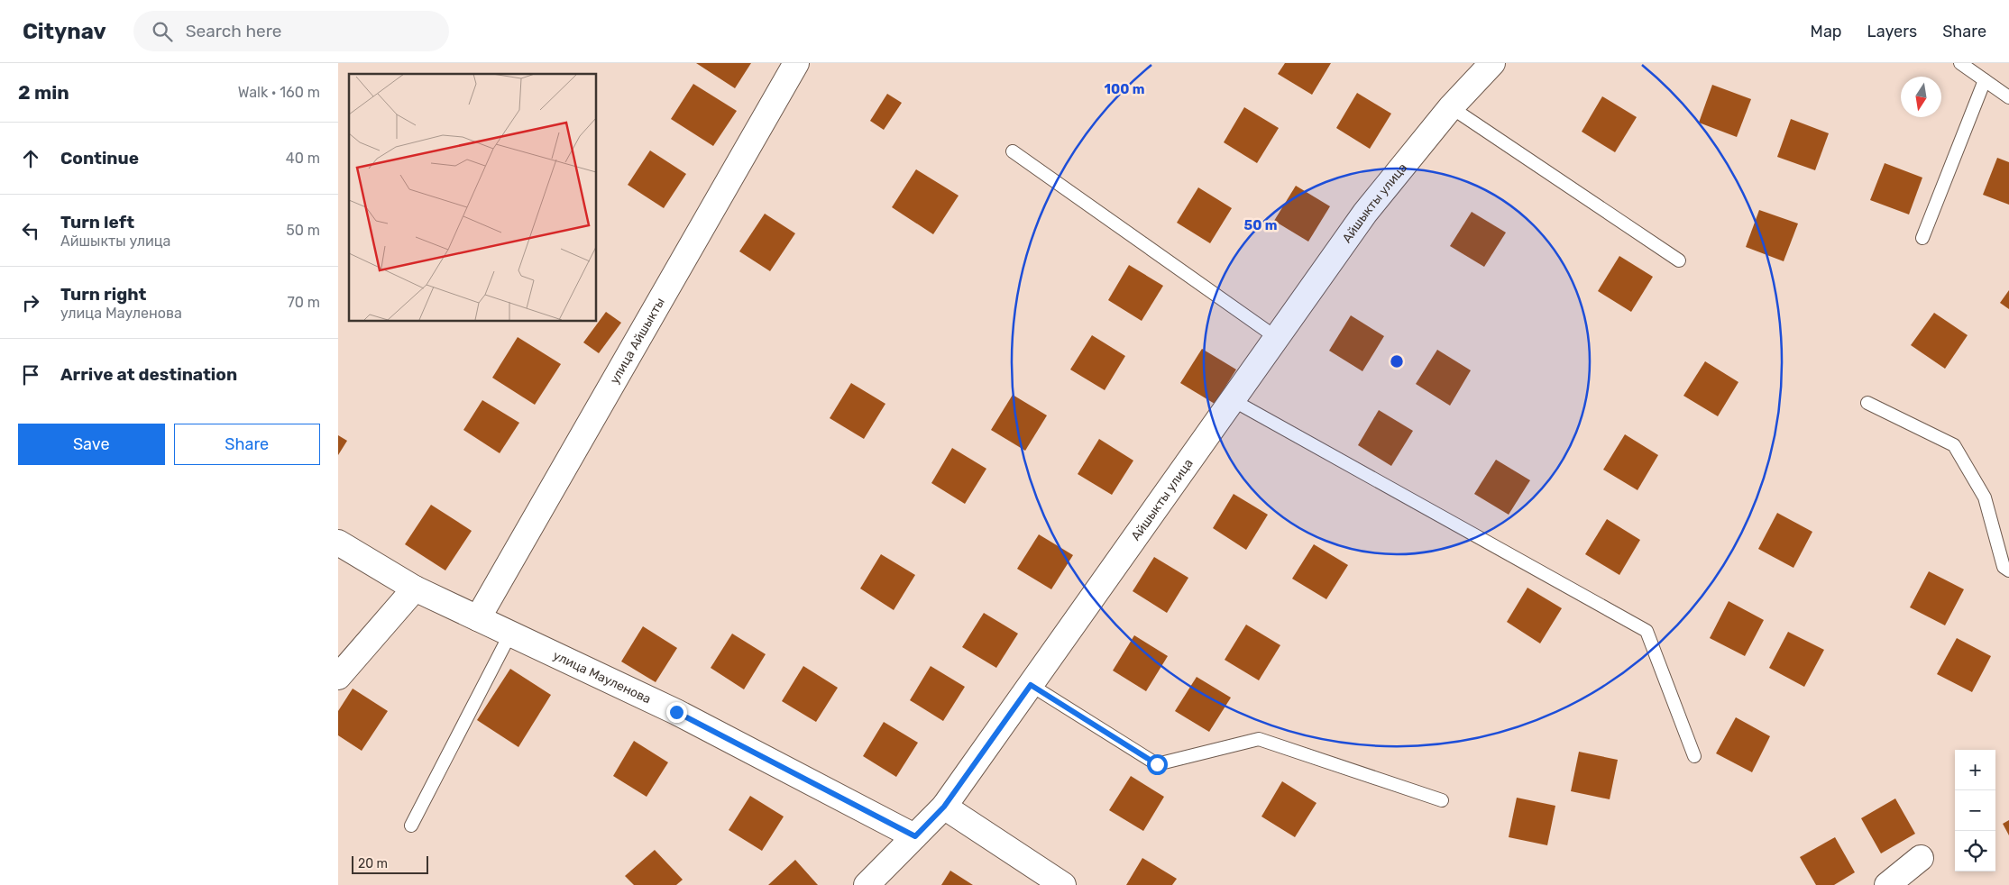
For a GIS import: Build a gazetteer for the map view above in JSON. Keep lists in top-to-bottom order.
{
  "streets": {
    "street": ["Айшыкты улица", "улица Айшыкты", "улица Мауленова"]
  },
  "crossings": [
    ["Айшыкты улица", "улица Мауленова"],
    ["улица Айшыкты", "улица Мауленова"]
  ],
  "scale_bar": "20 m",
  "north": "bottom",
  "page": {
    "header": "Citynav",
    "search": "Search here",
    "nav": ["Map", "Layers", "Share"],
    "heading": ["2 min", "Walk · 160 m"],
    "list": [
      ["Continue", "40 m"],
      ["Turn left", "Айшыкты улица", "50 m"],
      ["Turn right", "улица Мауленова", "70 m"],
      "Arrive at destination"
    ],
    "buttons": ["Save", "Share"],
    "map_buttons": ["+", "−"],
    "scale": "20 m"
  },
  "rings": ["100 m", "50 m"]
}
